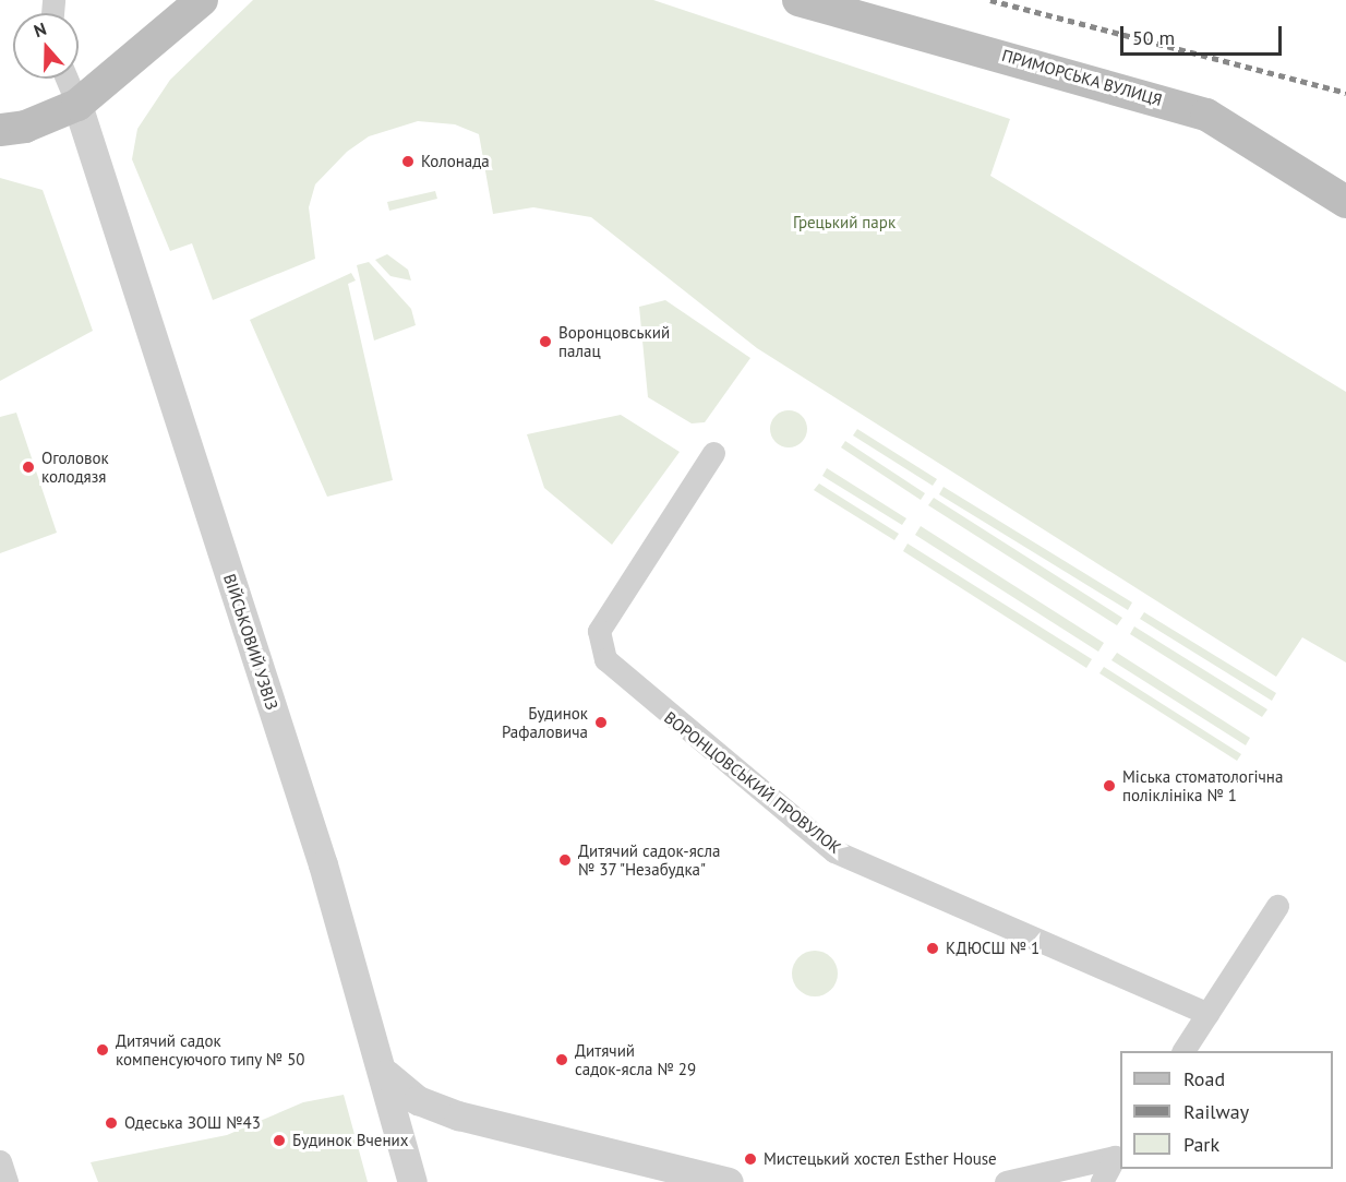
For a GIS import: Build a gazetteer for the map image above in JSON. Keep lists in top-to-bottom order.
{
  "streets": {
    "main road": ["ПРИМОРСЬКА ВУЛИЦЯ"],
    "street": ["ВІЙСЬКОВИЙ УЗВІЗ", "ВОРОНЦОВСЬКИЙ ПРОВУЛОК"]
  },
  "parks": ["Грецький парк"],
  "places": [
    "Колонада",
    "Воронцовський палац",
    "Оголовок колодязя",
    "Будинок Рафаловича",
    "Міська стоматологічна поліклініка № 1",
    "Дитячий садок-ясла № 37 \"Незабудка\"",
    "КДЮСШ № 1",
    "Дитячий садок компенсуючого типу № 50",
    "Дитячий садок-ясла № 29",
    "Одеська ЗОШ №43",
    "Будинок Вчених",
    "Мистецький хостел Esther House"
  ],
  "legend": ["Road", "Railway", "Park"],
  "scale_bar": "50 m",
  "north": "top"
}
